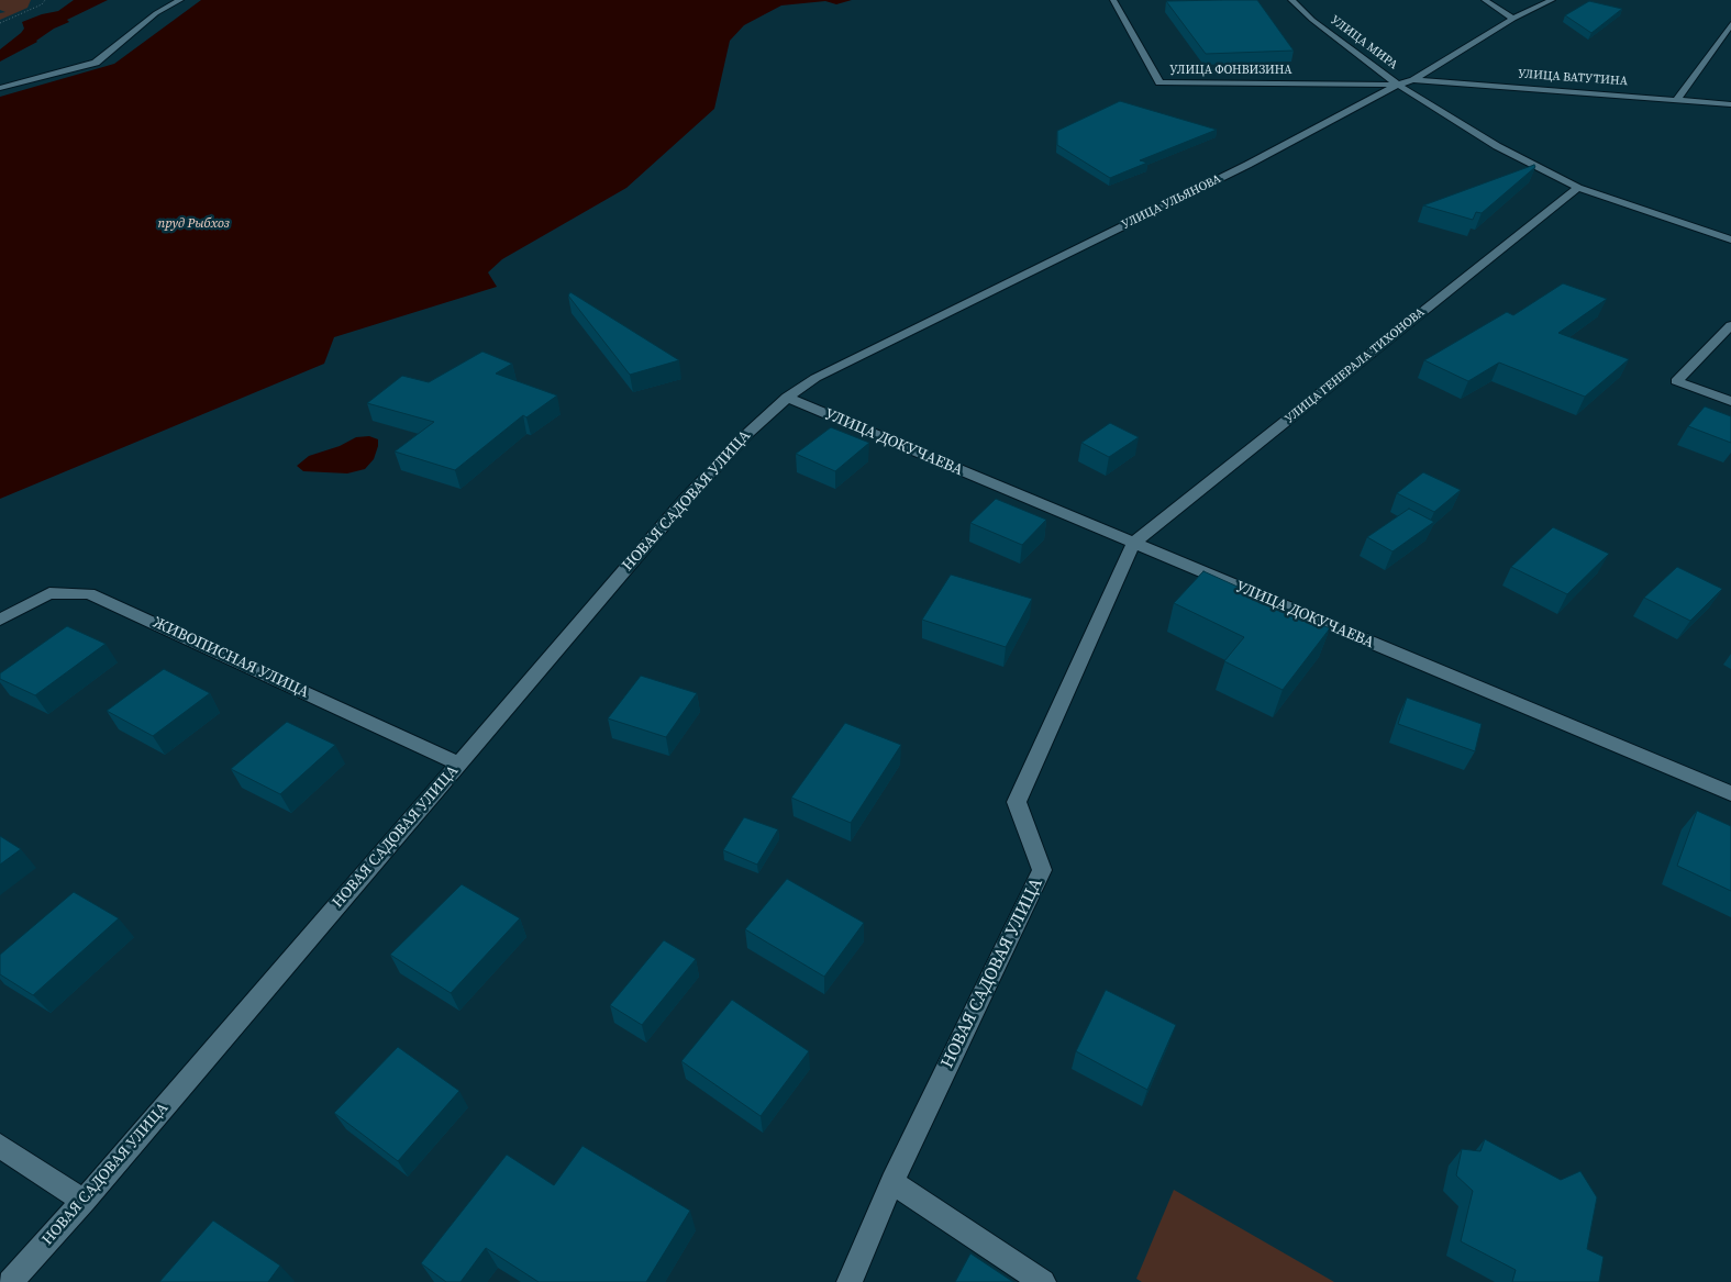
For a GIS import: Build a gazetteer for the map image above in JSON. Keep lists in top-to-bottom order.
{
  "streets": {
    "street": [
      "УЛИЦА МИРА",
      "УЛИЦА ФОНВИЗИНА",
      "УЛИЦА ВАТУТИНА",
      "УЛИЦА УЛЬЯНОВА",
      "УЛИЦА ГЕНЕРАЛА ТИХОНОВА",
      "УЛИЦА ДОКУЧАЕВА",
      "НОВАЯ САДОВАЯ УЛИЦА",
      "ЖИВОПИСНАЯ УЛИЦА"
    ]
  },
  "crossings": [
    ["УЛИЦА МИРА", "УЛИЦА ФОНВИЗИНА"],
    ["УЛИЦА МИРА", "УЛИЦА УЛЬЯНОВА"],
    ["УЛИЦА МИРА", "УЛИЦА ГЕНЕРАЛА ТИХОНОВА"],
    ["УЛИЦА ФОНВИЗИНА", "УЛИЦА УЛЬЯНОВА"],
    ["УЛИЦА ВАТУТИНА", "УЛИЦА УЛЬЯНОВА"],
    ["УЛИЦА УЛЬЯНОВА", "УЛИЦА ДОКУЧАЕВА"],
    ["УЛИЦА УЛЬЯНОВА", "НОВАЯ САДОВАЯ УЛИЦА"],
    ["УЛИЦА ГЕНЕРАЛА ТИХОНОВА", "УЛИЦА ДОКУЧАЕВА"],
    ["УЛИЦА ГЕНЕРАЛА ТИХОНОВА", "НОВАЯ САДОВАЯ УЛИЦА"],
    ["УЛИЦА ДОКУЧАЕВА", "НОВАЯ САДОВАЯ УЛИЦА"],
    ["НОВАЯ САДОВАЯ УЛИЦА", "ЖИВОПИСНАЯ УЛИЦА"]
  ],
  "water": ["пруд Рыбхоз"]
}
